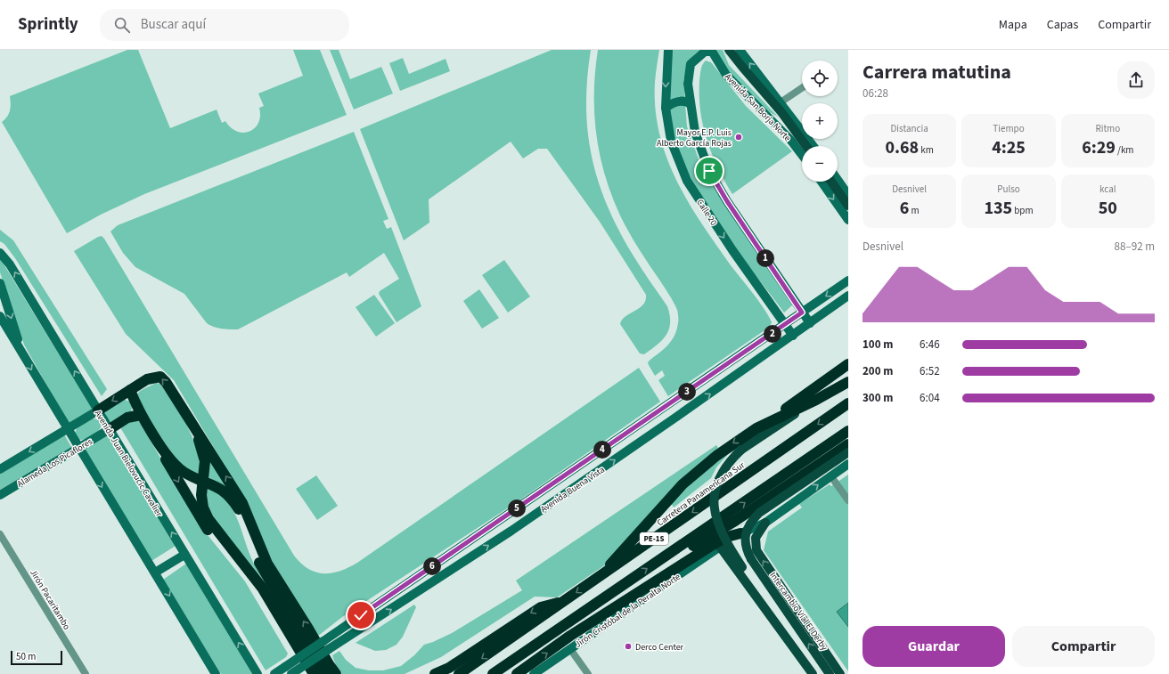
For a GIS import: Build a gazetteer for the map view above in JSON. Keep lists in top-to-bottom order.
{
  "streets": {
    "highway": ["Carretera Panamericana Sur", "PE-1S"],
    "main road": [
      "Avenida San Borja Norte",
      "Calle 20",
      "Alameda Los Picaflores",
      "Avenida Juan Bielovucic Cavalier",
      "Avenida Buena Vista",
      "Jirón Cristóbal de la Peralta Norte",
      "Intercambio Vial El Derby"
    ],
    "street": ["Jirón Pacaritambo"]
  },
  "crossings": [
    ["Calle 20", "Avenida Buena Vista"],
    ["Alameda Los Picaflores", "Avenida Juan Bielovucic Cavalier"]
  ],
  "places": ["Mayor E.P. Luis Alberto García Rojas", "Derco Center"],
  "scale_bar": "50 m",
  "page": {
    "header": "Sprintly",
    "search": "Buscar aquí",
    "nav": ["Mapa", "Capas", "Compartir"],
    "heading": ["Carrera matutina", "06:28"],
    "map_buttons": ["+", "−"],
    "stats": [
      ["Distancia", "0.68 km"],
      ["Tiempo", "4:25"],
      ["Ritmo", "6:29 /km"],
      ["Desnivel", "6 m"],
      ["Pulso", "135 bpm"],
      ["kcal", "50"]
    ],
    "chart": ["Desnivel", "88–92 m"],
    "pins": [
      "1",
      "2",
      "3",
      "4",
      "5",
      "6"
    ],
    "list": [
      {
        "name": "100 m",
        "note": "6:46"
      },
      {
        "name": "200 m",
        "note": "6:52"
      },
      {
        "name": "300 m",
        "note": "6:04"
      }
    ],
    "buttons": ["Guardar", "Compartir"],
    "scale": "50 m"
  }
}
